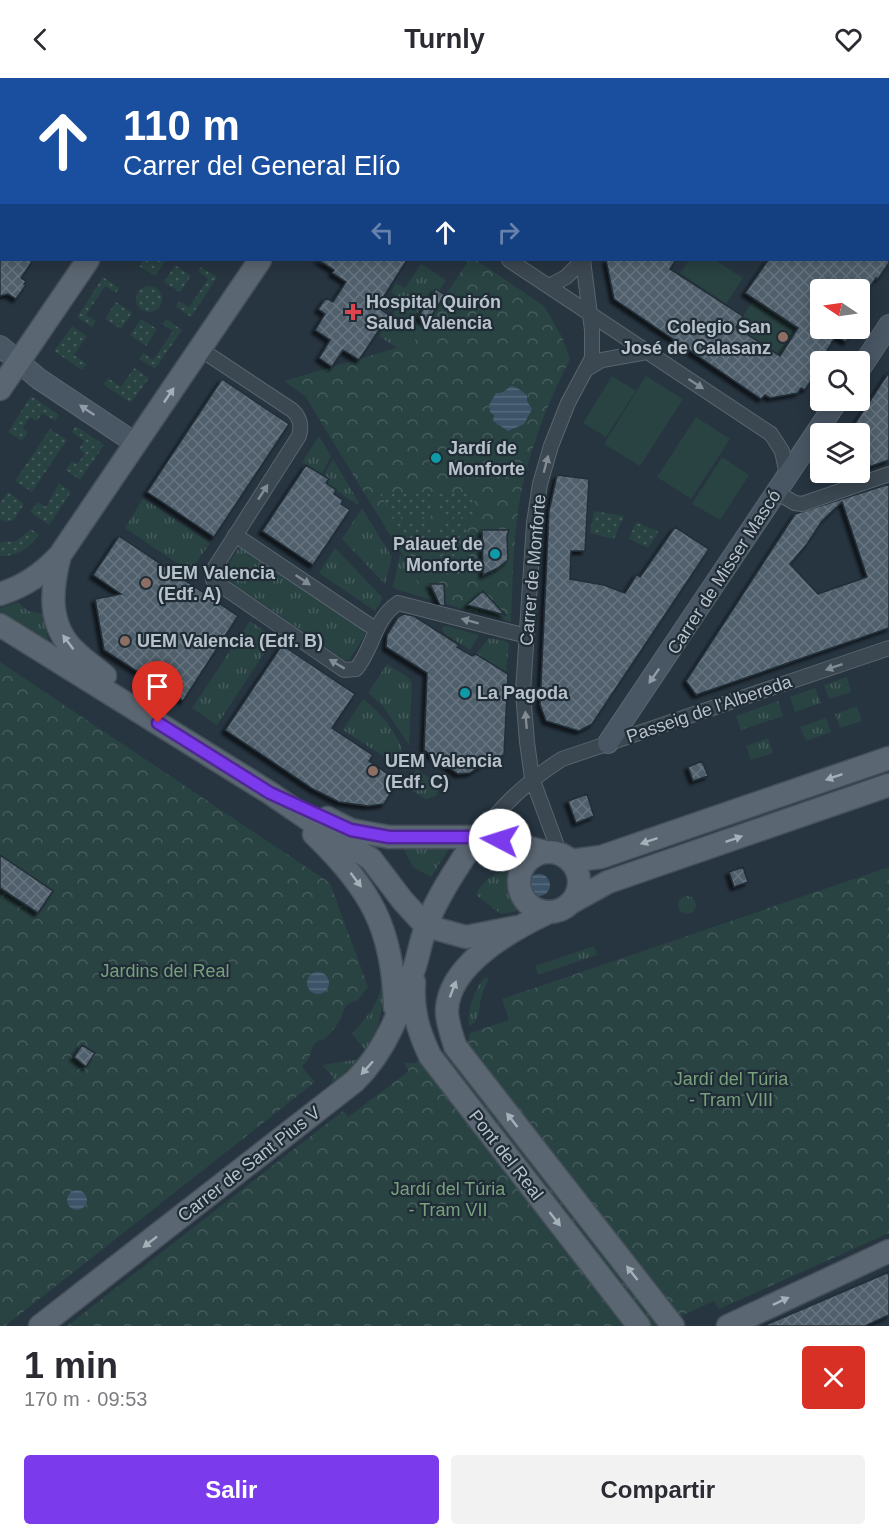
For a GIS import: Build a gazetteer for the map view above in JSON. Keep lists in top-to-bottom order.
{
  "streets": {
    "main road": ["Pont del Real", "Carrer de Sant Pius V"],
    "street": ["Carrer de Monforte", "Carrer de Misser Mascó", "Passeig de l'Albereda"]
  },
  "crossings": [
    ["Carrer de Monforte", "Passeig de l'Albereda"],
    ["Carrer de Misser Mascó", "Passeig de l'Albereda"],
    ["Pont del Real", "Carrer de Sant Pius V"]
  ],
  "one_way": [
    "Carrer de Monforte",
    "Carrer de Misser Mascó",
    "Passeig de l'Albereda",
    "Carrer de Sant Pius V"
  ],
  "parks": ["Jardins del Real", "Jardí del Túria - Tram VIII", "Jardí del Túria - Tram VII"],
  "places": {
    "health": ["Hospital Quirón Salud Valencia"],
    "other": [
      "Colegio San José de Calasanz",
      "Jardí de Monforte",
      "Palauet de Monforte",
      "UEM Valencia (Edf. A)",
      "UEM Valencia (Edf. B)",
      "La Pagoda",
      "UEM Valencia (Edf. C)"
    ]
  },
  "north": "left",
  "page": {
    "header": "Turnly",
    "turn": ["110 m", "Carrer del General Elío"],
    "heading": ["1 min", "170 m · 09:53"],
    "buttons": ["Salir", "Compartir"]
  }
}
